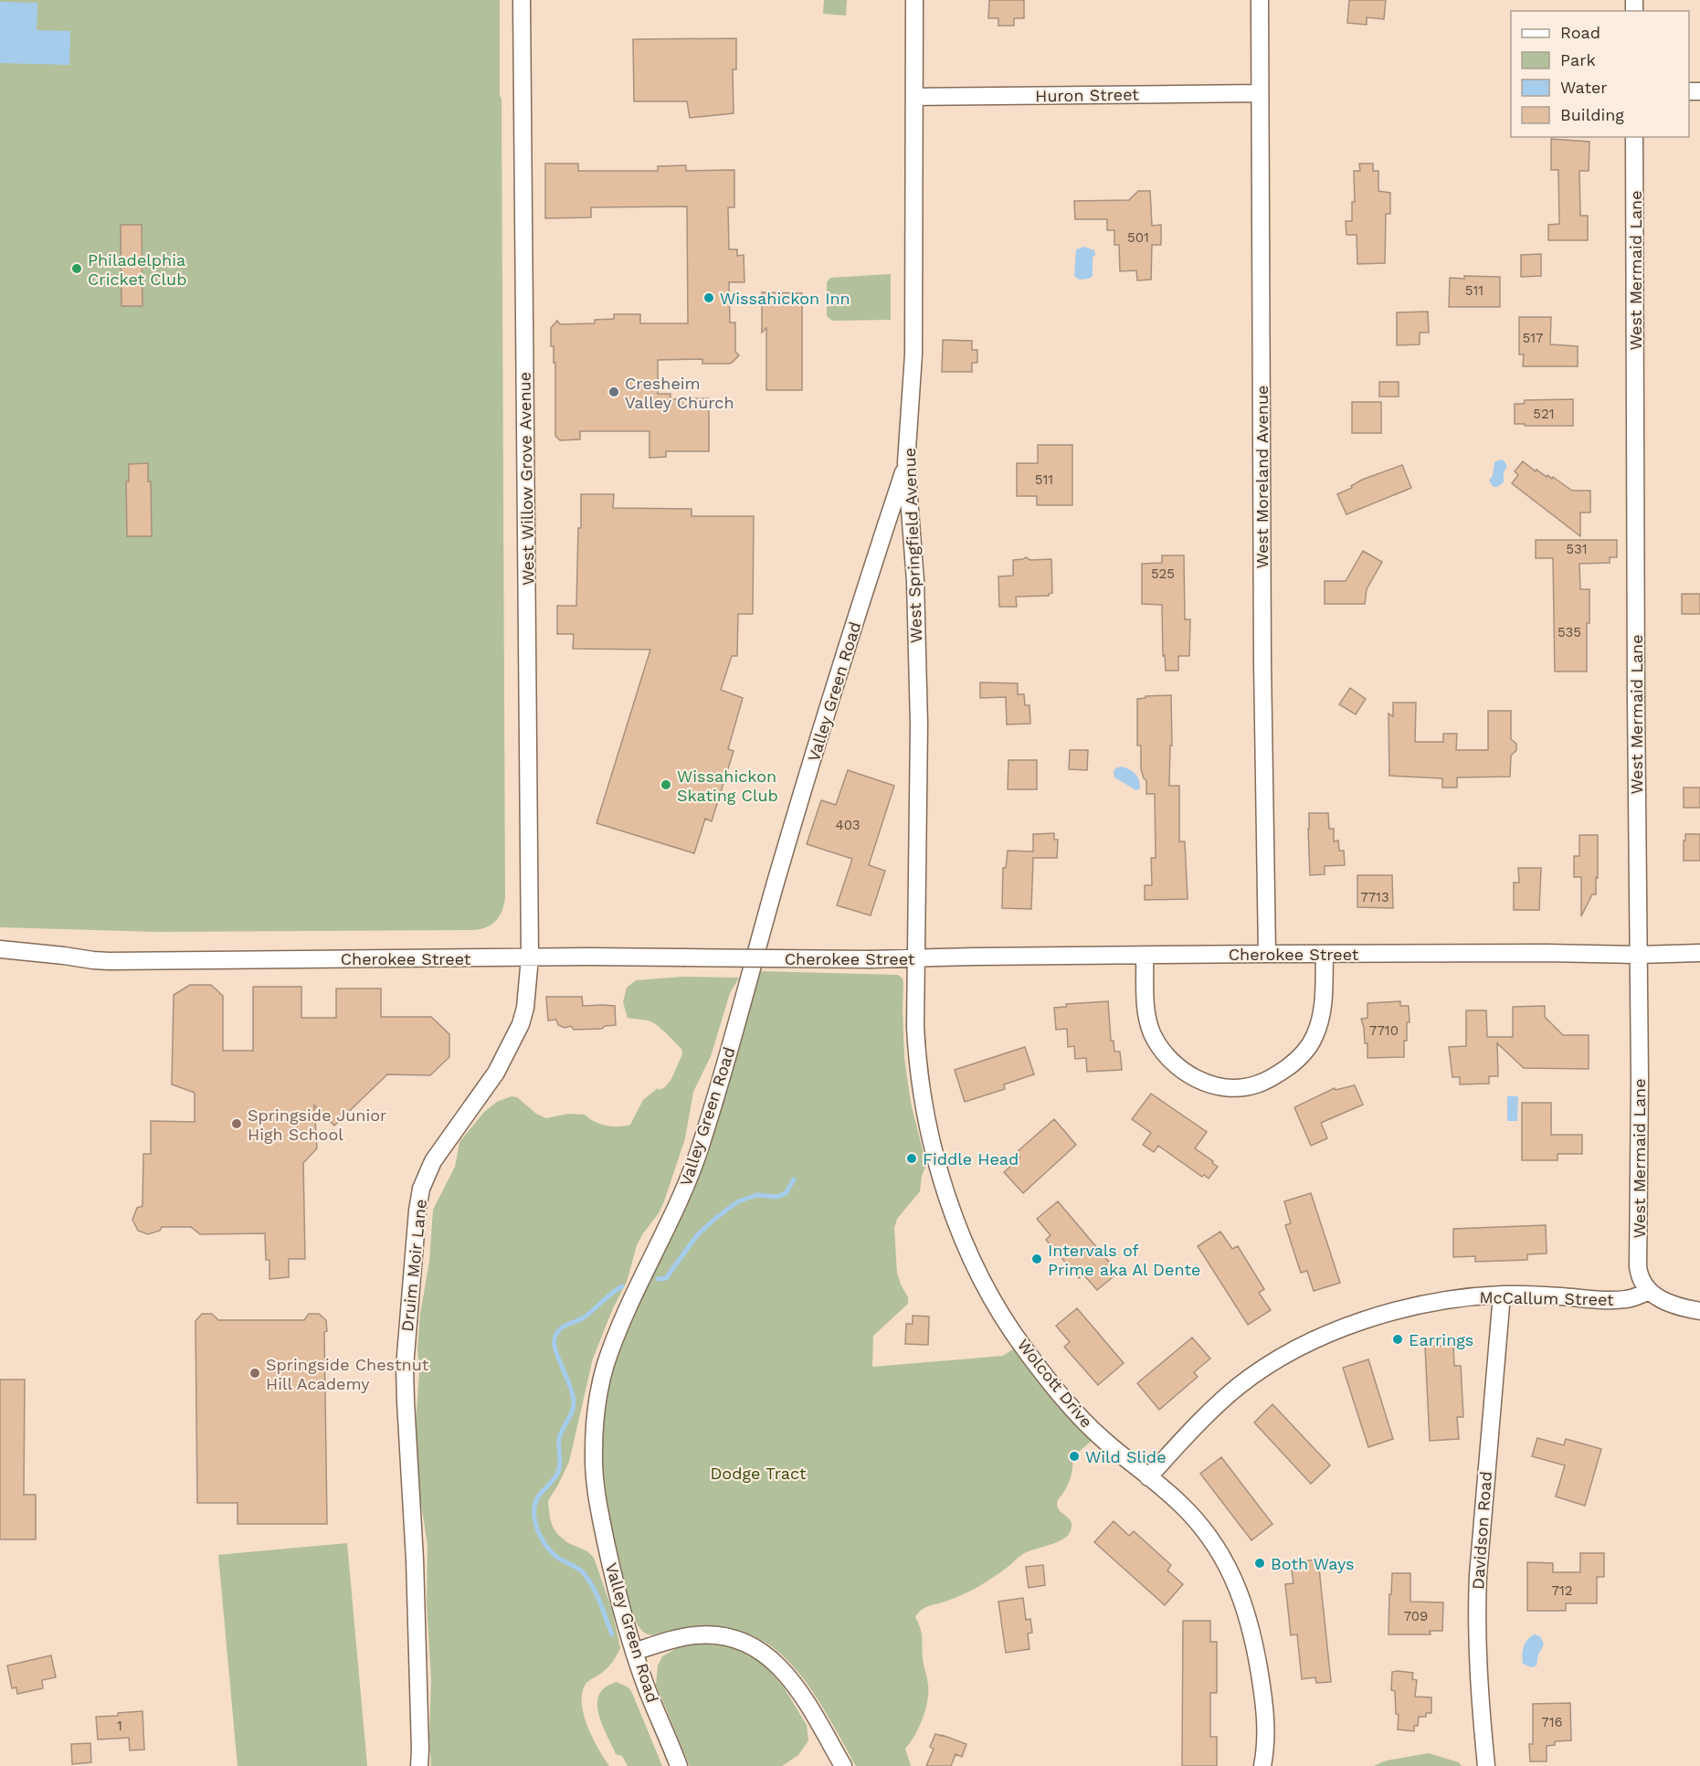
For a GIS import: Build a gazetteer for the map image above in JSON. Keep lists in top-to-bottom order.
{
  "streets": {
    "street": [
      "Huron Street",
      "West Mermaid Lane",
      "West Moreland Avenue",
      "West Willow Grove Avenue",
      "West Springfield Avenue",
      "Valley Green Road",
      "Cherokee Street",
      "Druim Moir Lane",
      "McCallum Street",
      "Wolcott Drive",
      "Davidson Road"
    ]
  },
  "crossings": [
    ["Huron Street", "West Moreland Avenue"],
    ["Huron Street", "West Springfield Avenue"],
    ["West Mermaid Lane", "Cherokee Street"],
    ["West Mermaid Lane", "McCallum Street"],
    ["West Moreland Avenue", "Cherokee Street"],
    ["West Willow Grove Avenue", "Cherokee Street"],
    ["West Willow Grove Avenue", "Druim Moir Lane"],
    ["West Springfield Avenue", "Valley Green Road"],
    ["West Springfield Avenue", "Cherokee Street"],
    ["West Springfield Avenue", "Wolcott Drive"],
    ["Cherokee Street", "Druim Moir Lane"],
    ["Cherokee Street", "Wolcott Drive"],
    ["McCallum Street", "Wolcott Drive"],
    ["McCallum Street", "Davidson Road"]
  ],
  "parks": ["Dodge Tract"],
  "places": [
    "Philadelphia Cricket Club",
    "Wissahickon Inn",
    "Cresheim Valley Church",
    "Wissahickon Skating Club",
    "Springside Junior High School",
    "Fiddle Head",
    "Intervals of Prime aka Al Dente",
    "Earrings",
    "Springside Chestnut Hill Academy",
    "Wild Slide",
    "Both Ways"
  ],
  "house_numbers": [
    "501",
    "511",
    "517",
    "521",
    "511",
    "531",
    "525",
    "535",
    "403",
    "7713",
    "7710",
    "712",
    "709",
    "716",
    "1"
  ],
  "legend": [
    "Road",
    "Park",
    "Water",
    "Building"
  ]
}
